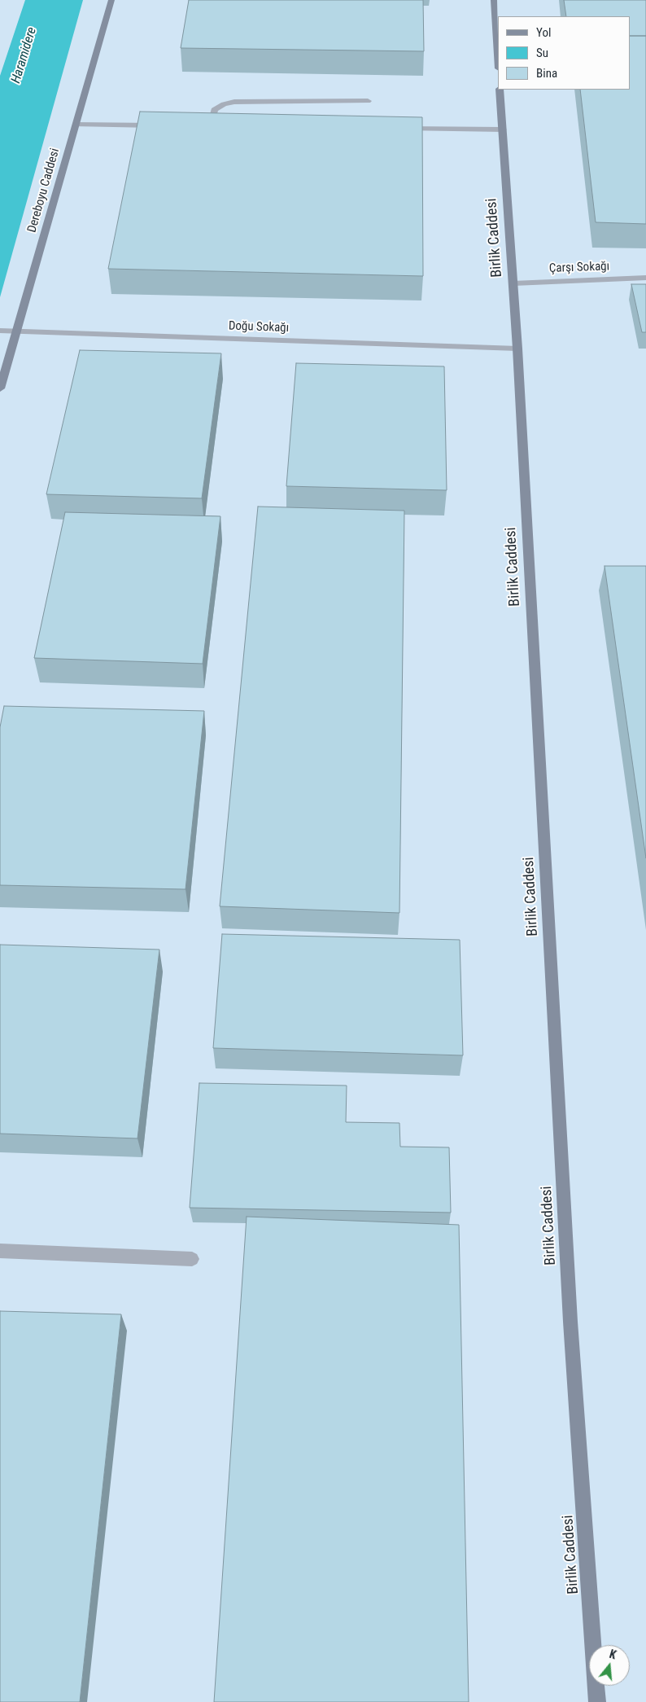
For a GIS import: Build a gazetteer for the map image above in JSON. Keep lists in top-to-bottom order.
{
  "streets": {
    "street": [
      "Dereboyu Caddesi",
      "Birlik Caddesi",
      "Çarşı Sokağı",
      "Doğu Sokağı"
    ]
  },
  "crossings": [
    ["Dereboyu Caddesi", "Doğu Sokağı"],
    ["Birlik Caddesi", "Çarşı Sokağı"],
    ["Birlik Caddesi", "Doğu Sokağı"]
  ],
  "water": ["Haramidere"],
  "legend": ["Yol", "Su", "Bina"],
  "north": "top"
}
